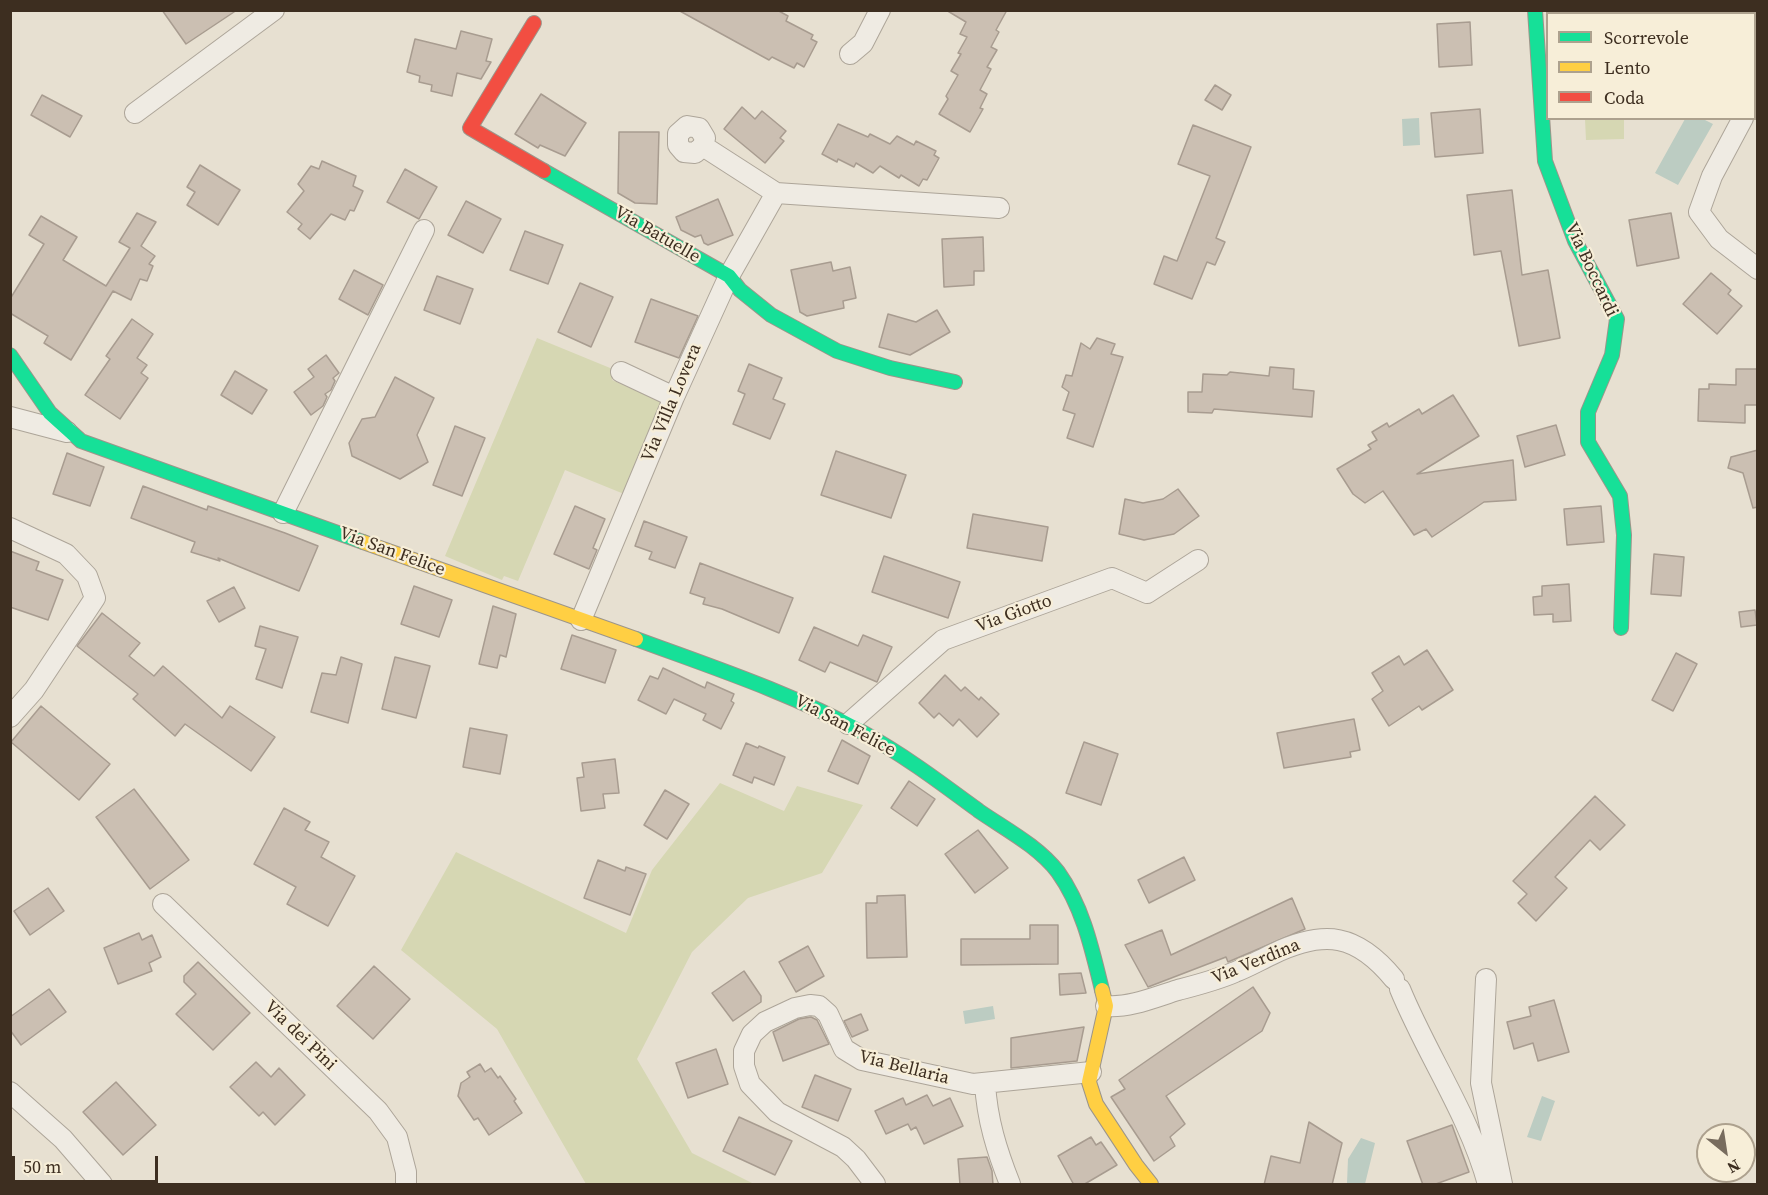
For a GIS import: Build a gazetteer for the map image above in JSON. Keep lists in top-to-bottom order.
{
  "streets": {
    "street": [
      "Via Batuelle",
      "Via Boccardi",
      "Via Villa Lovera",
      "Via San Felice",
      "Via Giotto",
      "Via Verdina",
      "Via dei Pini",
      "Via Bellaria"
    ]
  },
  "crossings": [
    ["Via Batuelle", "Via Villa Lovera"],
    ["Via Villa Lovera", "Via San Felice"],
    ["Via San Felice", "Via Giotto"],
    ["Via San Felice", "Via Verdina"],
    ["Via San Felice", "Via Bellaria"]
  ],
  "legend": ["Scorrevole", "Lento", "Coda"],
  "scale_bar": "50 m",
  "north": "bottom right"
}
